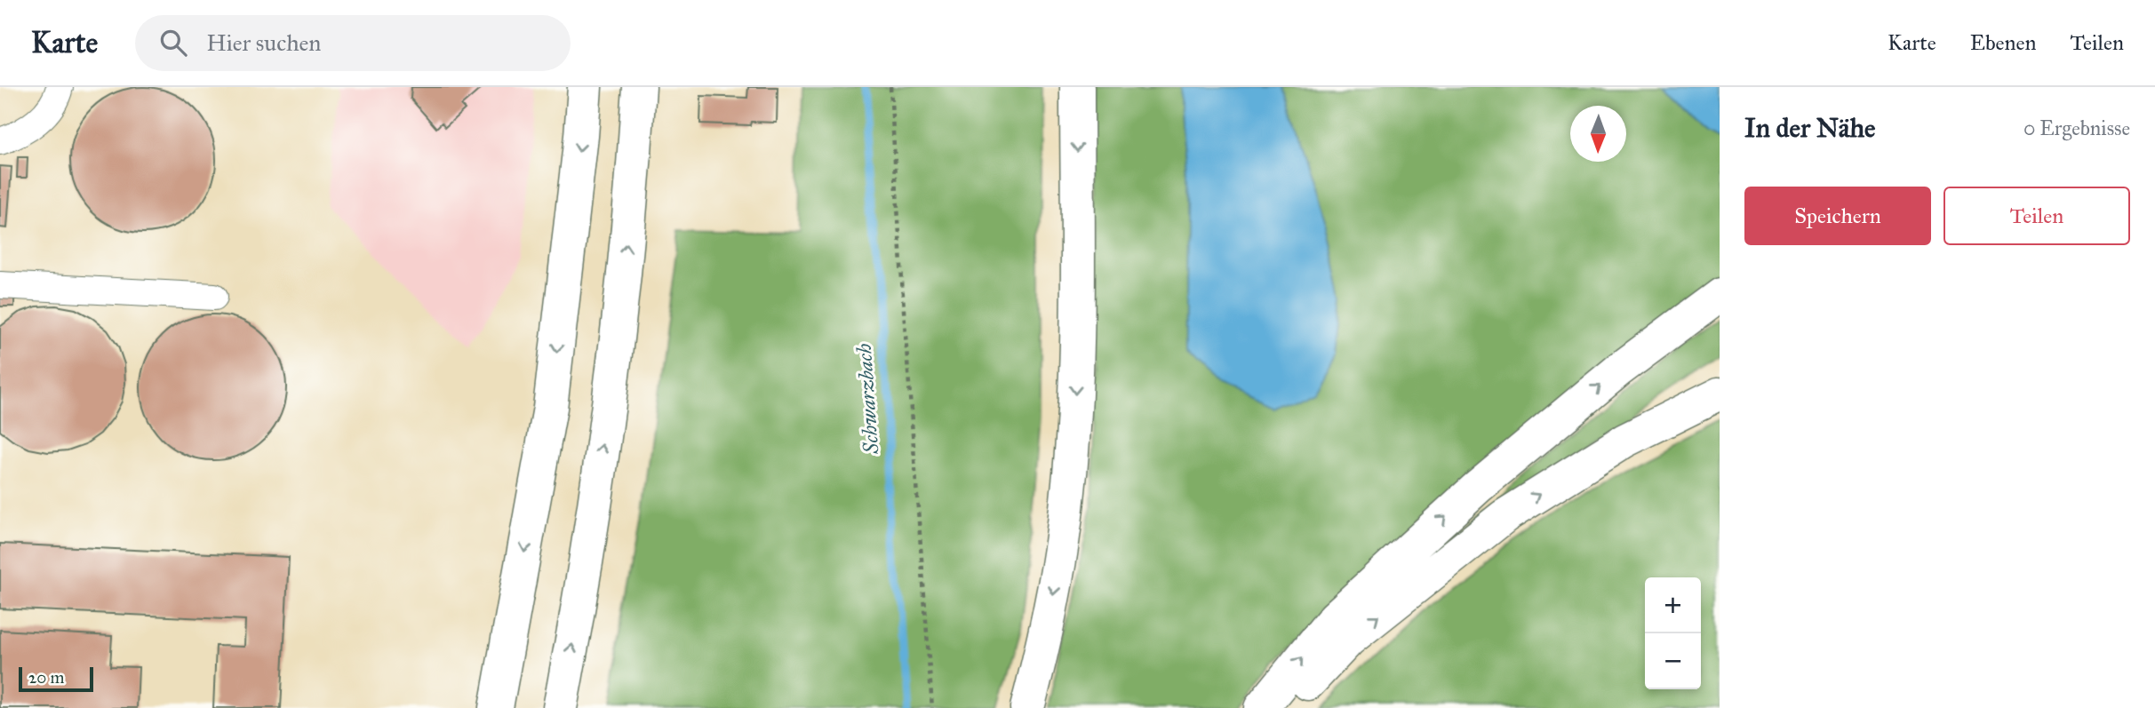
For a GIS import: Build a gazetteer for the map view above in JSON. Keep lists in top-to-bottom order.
{
  "water": ["Schwarzbach"],
  "scale_bar": "20 m",
  "north": "bottom",
  "page": {
    "header": "Karte",
    "search": "Hier suchen",
    "nav": ["Karte", "Ebenen", "Teilen"],
    "heading": ["In der Nähe", "0 Ergebnisse"],
    "buttons": ["Speichern", "Teilen"],
    "map_buttons": ["+", "−"],
    "scale": "20 m"
  }
}
